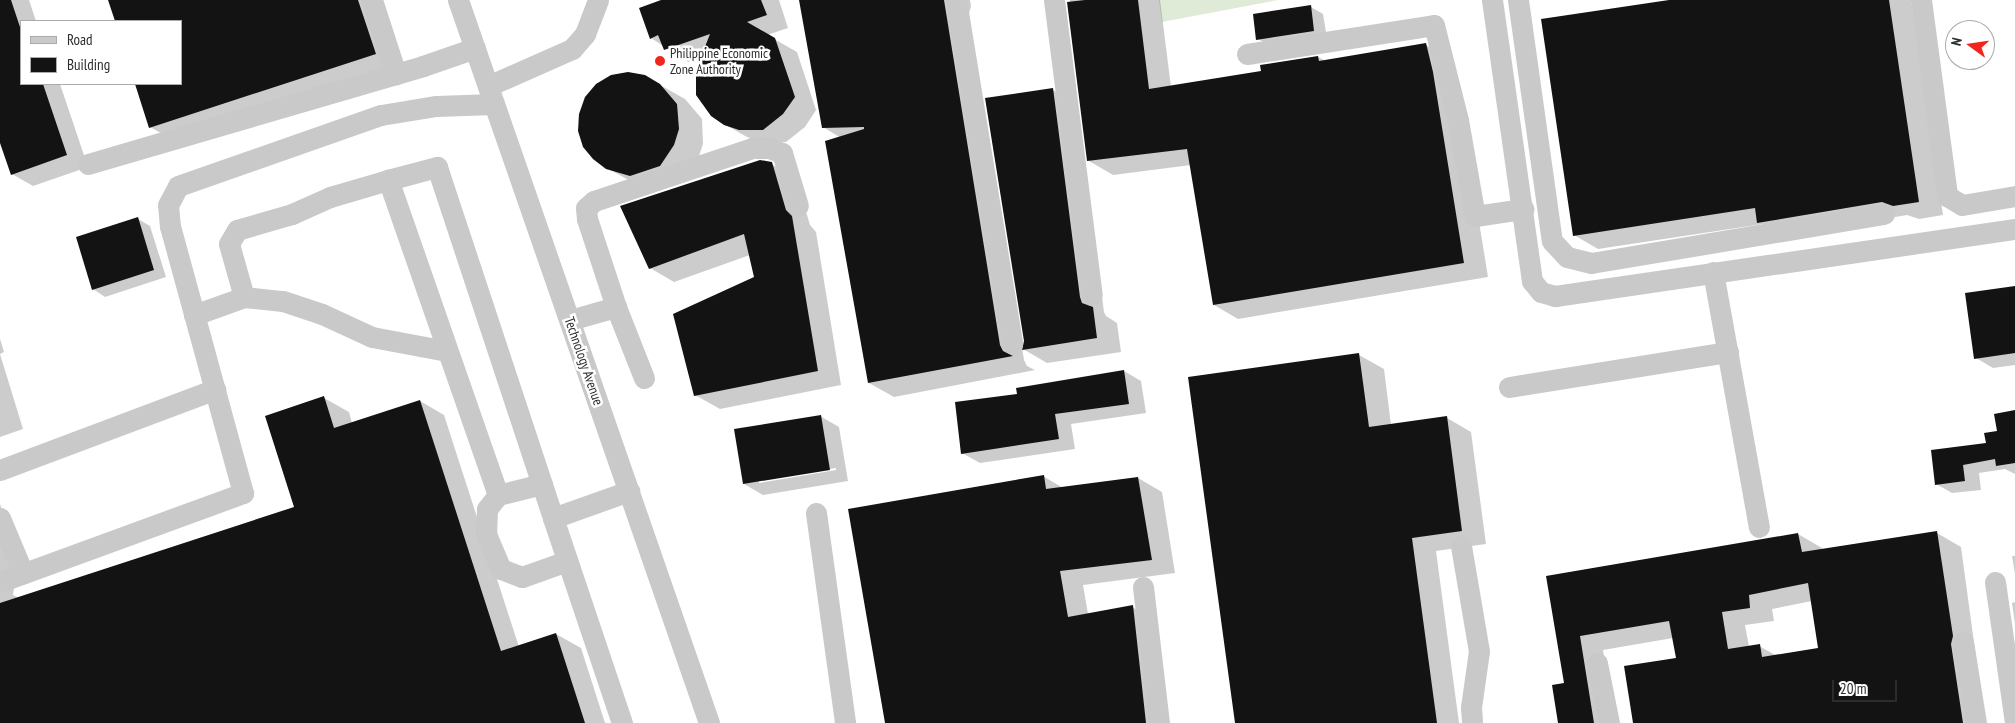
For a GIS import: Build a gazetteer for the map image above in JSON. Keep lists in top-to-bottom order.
{
  "streets": {
    "street": ["Technology Avenue"]
  },
  "places": ["Philippine Economic Zone Authority"],
  "legend": ["Road", "Building"],
  "scale_bar": "20 m",
  "north": "left"
}
